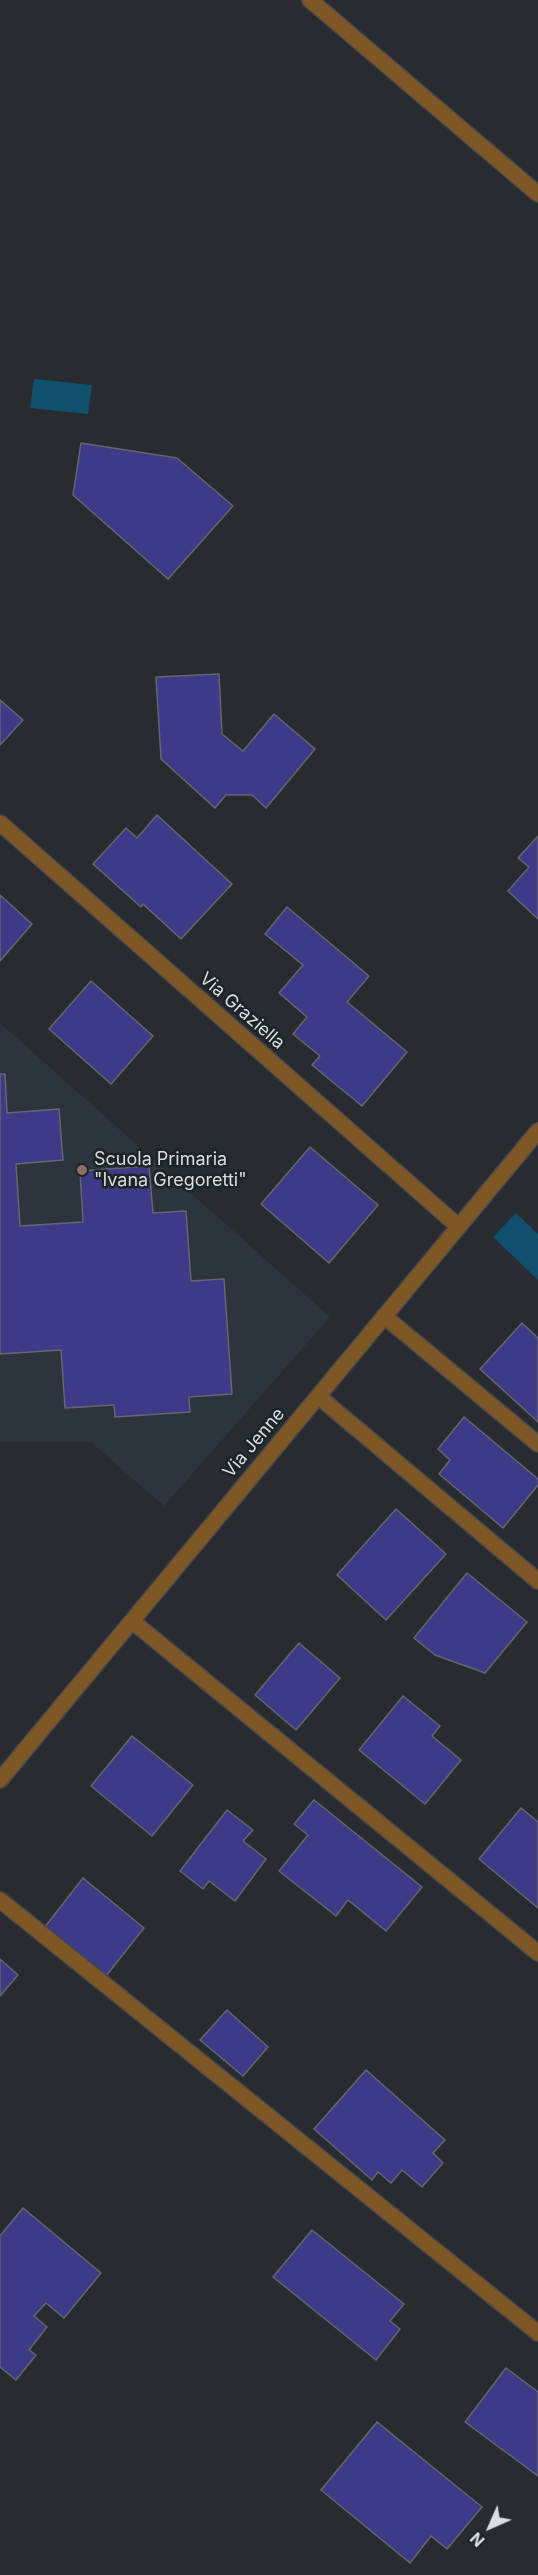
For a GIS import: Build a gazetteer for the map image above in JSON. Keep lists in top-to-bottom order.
{
  "streets": {
    "street": ["Via Graziella", "Via Jenne"]
  },
  "crossings": [
    ["Via Graziella", "Via Jenne"]
  ],
  "places": ["Scuola Primaria \"Ivana Gregoretti\""],
  "north": "bottom left"
}
